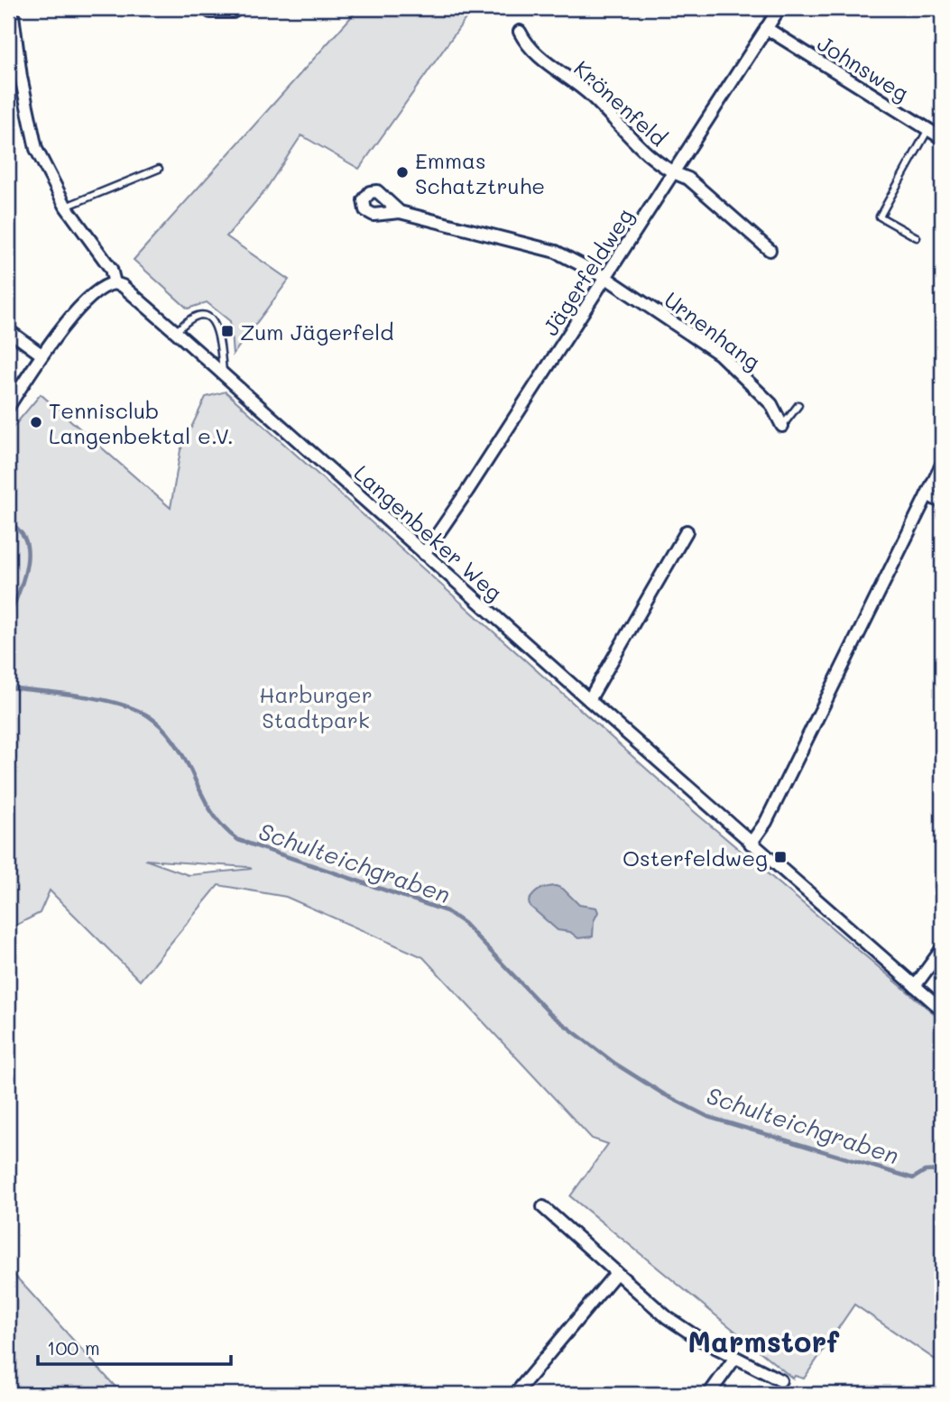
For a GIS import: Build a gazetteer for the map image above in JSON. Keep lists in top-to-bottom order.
{
  "streets": {
    "street": [
      "Johnsweg",
      "Krönenfeld",
      "Jägerfeldweg",
      "Urnenhang",
      "Langenbeker Weg"
    ]
  },
  "crossings": [
    ["Johnsweg", "Jägerfeldweg"],
    ["Krönenfeld", "Jägerfeldweg"],
    ["Jägerfeldweg", "Urnenhang"],
    ["Jägerfeldweg", "Langenbeker Weg"]
  ],
  "districts": ["Marmstorf"],
  "water": ["Schulteichgraben"],
  "parks": ["Harburger Stadtpark"],
  "places": {
    "other": ["Emmas Schatztruhe", "Tennisclub Langenbektal e.V."],
    "transit": ["Zum Jägerfeld", "Osterfeldweg"]
  },
  "scale_bar": "100 m"
}
